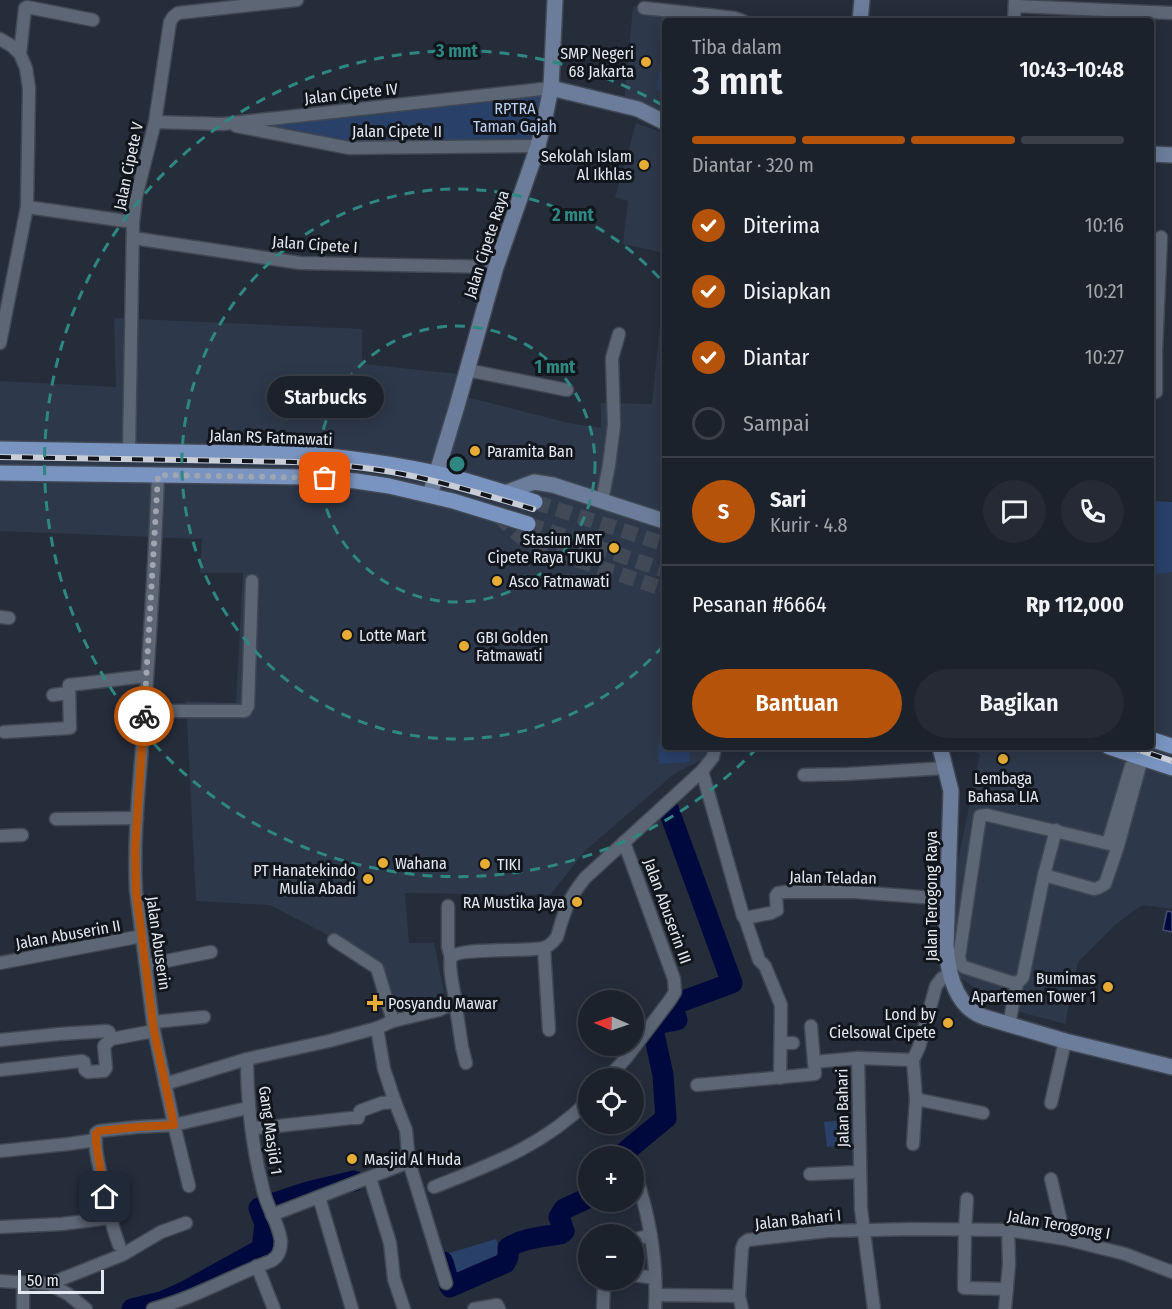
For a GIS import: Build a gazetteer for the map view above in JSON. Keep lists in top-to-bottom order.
{
  "streets": {
    "main road": ["Jalan RS Fatmawati"],
    "street": [
      "Jalan Cipete IV",
      "Jalan Cipete II",
      "Jalan Cipete V",
      "Jalan Cipete I",
      "Jalan Cipete Raya",
      "Jalan Teladan",
      "Jalan Terogong Raya",
      "Jalan Abuserin III",
      "Jalan Abuserin II",
      "Jalan Abuserin",
      "Jalan Bahari",
      "Gang Masjid 1",
      "Jalan Bahari I",
      "Jalan Terogong I"
    ]
  },
  "crossings": [
    ["Jalan Cipete IV", "Jalan Cipete II"],
    ["Jalan Cipete IV", "Jalan Cipete V"],
    ["Jalan Cipete IV", "Jalan Cipete Raya"],
    ["Jalan Cipete II", "Jalan Cipete Raya"],
    ["Jalan Cipete V", "Jalan Cipete I"],
    ["Jalan Cipete V", "Jalan RS Fatmawati"],
    ["Jalan Cipete I", "Jalan Cipete Raya"],
    ["Jalan Cipete Raya", "Jalan RS Fatmawati"],
    ["Jalan Teladan", "Jalan Terogong Raya"],
    ["Jalan Abuserin II", "Jalan Abuserin"],
    ["Jalan Bahari", "Jalan Bahari I"],
    ["Jalan Bahari", "Jalan Terogong I"],
    ["Jalan Bahari I", "Jalan Terogong I"]
  ],
  "parks": ["RPTRA Taman Gajah"],
  "places": {
    "other": [
      "SMP Negeri 68 Jakarta",
      "Sekolah Islam Al Ikhlas",
      "Paramita Ban",
      "Starbucks",
      "Stasiun MRT Cipete Raya TUKU",
      "Asco Fatmawati",
      "Lotte Mart",
      "GBI Golden Fatmawati",
      "Lembaga Bahasa LIA",
      "Wahana",
      "TIKI",
      "PT Hanatekindo Mulia Abadi",
      "RA Mustika Jaya",
      "Bumimas Apartemen Tower 1",
      "Lond by Cielsowal Cipete",
      "Masjid Al Huda"
    ],
    "health": ["Posyandu Mawar"]
  },
  "scale_bar": "50 m",
  "north": "left",
  "page": {
    "heading": ["3 mnt", "Tiba dalam", "10:43–10:48"],
    "panel": [
      "Sari",
      "Kurir · 4.8",
      "Pesanan #6664",
      "Rp 112,000"
    ],
    "bar": "Diantar · 320 m",
    "list": [
      ["Diterima", "10:16"],
      ["Disiapkan", "10:21"],
      ["Diantar", "10:27"],
      "Sampai"
    ],
    "bubble": "Starbucks",
    "round": "S",
    "buttons": ["Bantuan", "Bagikan"],
    "map_buttons": ["+", "−"],
    "scale": "50 m"
  },
  "rings": ["3 mnt", "2 mnt", "1 mnt"]
}
